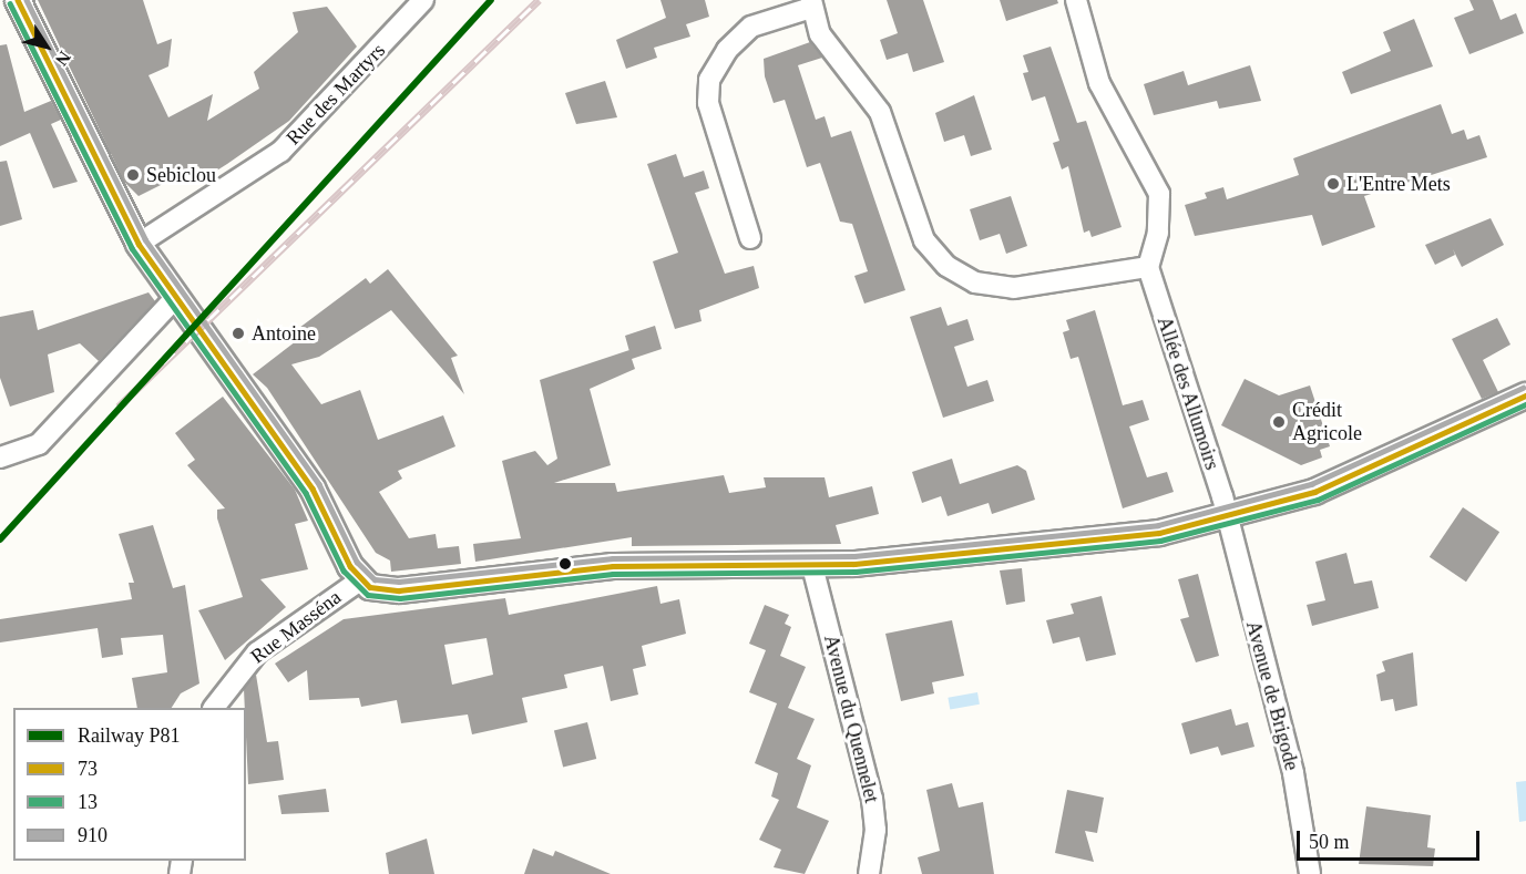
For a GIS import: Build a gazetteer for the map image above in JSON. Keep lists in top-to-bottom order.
{
  "streets": {
    "street": [
      "Rue des Martyrs",
      "Allée des Allumoirs",
      "Rue Masséna",
      "Avenue de Brigode",
      "Avenue du Quennelet"
    ]
  },
  "crossings": [
    ["Allée des Allumoirs", "Avenue de Brigode"]
  ],
  "places": [
    "Sebiclou",
    "L'Entre Mets",
    "Antoine",
    "Crédit Agricole"
  ],
  "lines": [
    "rail line P81",
    "transit line 73",
    "transit line 910",
    "transit line 13"
  ],
  "legend": [
    "Railway P81",
    "73",
    "13",
    "910"
  ],
  "scale_bar": "50 m",
  "north": "bottom right"
}
